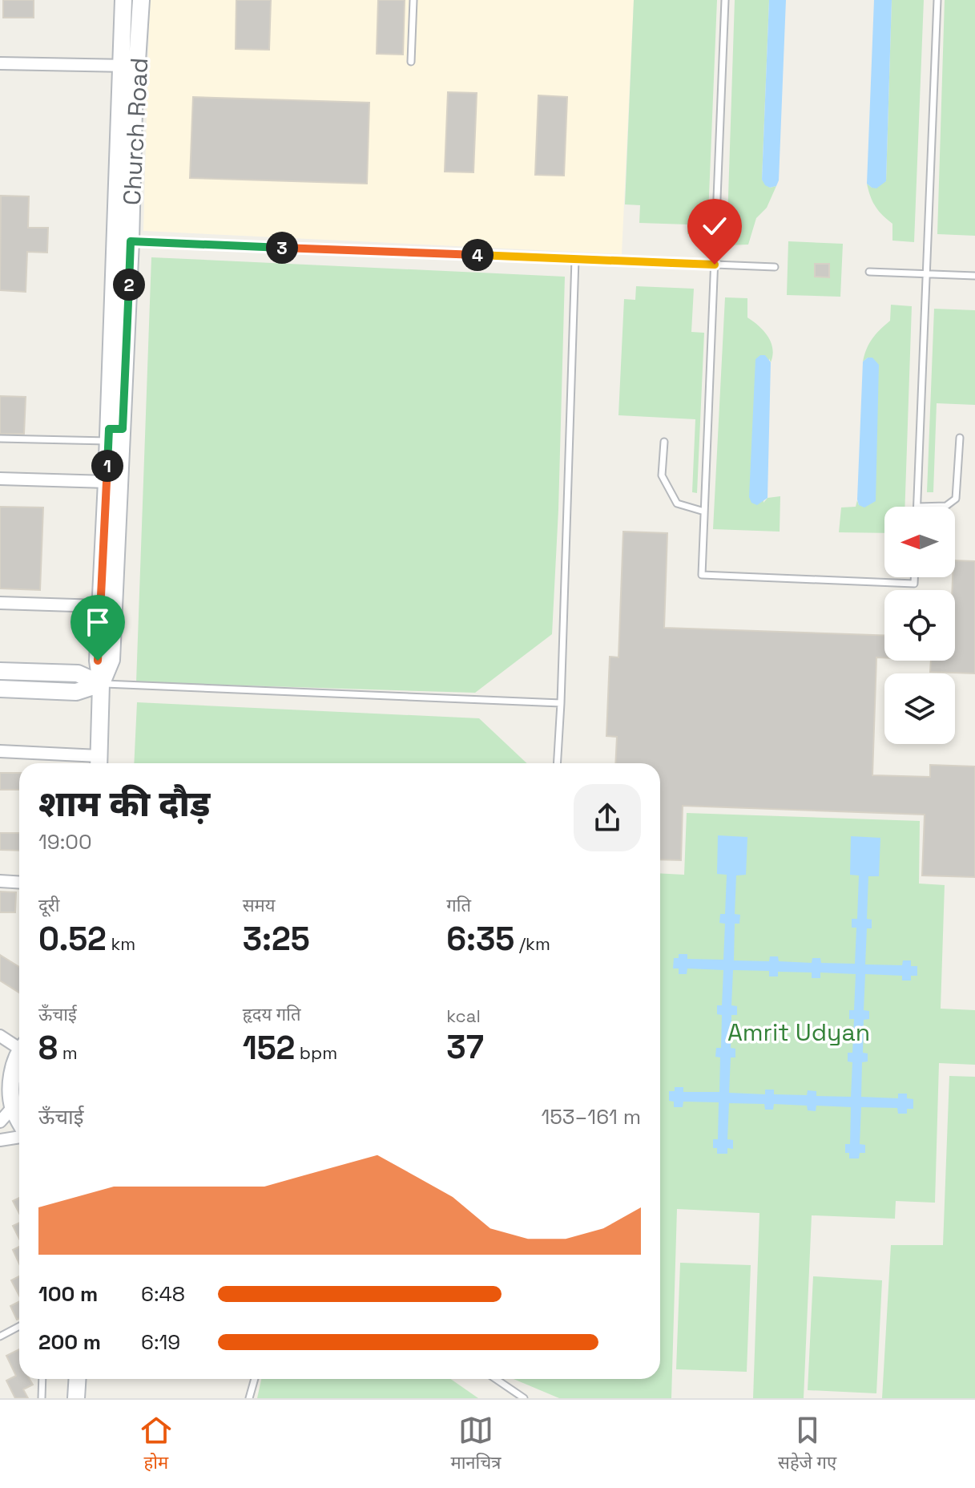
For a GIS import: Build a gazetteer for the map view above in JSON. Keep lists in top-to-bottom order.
{
  "streets": {
    "street": ["Church Road"]
  },
  "parks": ["Amrit Udyan"],
  "north": "left",
  "page": {
    "pins": [
      "3",
      "4",
      "2",
      "1"
    ],
    "heading": ["शाम की दौड़", "19:00"],
    "stats": [
      ["दूरी", "0.52 km"],
      ["समय", "3:25"],
      ["गति", "6:35 /km"],
      ["ऊँचाई", "8 m"],
      ["हृदय गति", "152 bpm"],
      ["kcal", "37"]
    ],
    "chart": ["ऊँचाई", "153–161 m"],
    "list": [
      {
        "name": "100 m",
        "note": "6:48"
      },
      {
        "name": "200 m",
        "note": "6:19"
      }
    ],
    "tabs": ["होम", "मानचित्र", "सहेजे गए"]
  }
}
